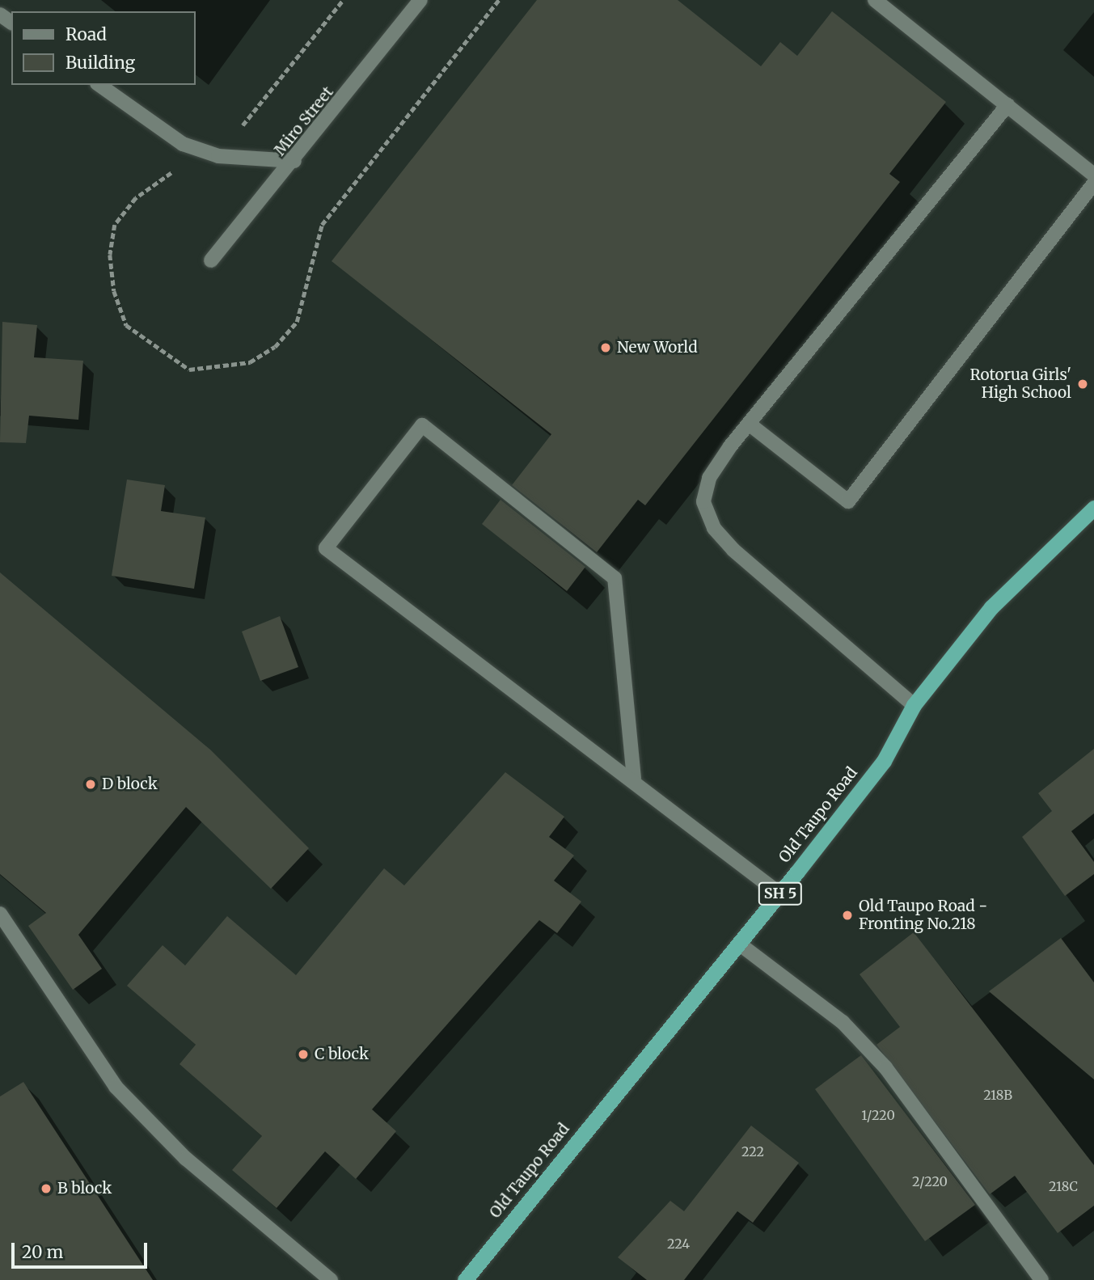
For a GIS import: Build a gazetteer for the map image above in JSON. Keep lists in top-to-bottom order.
{
  "streets": {
    "highway": ["Old Taupo Road", "SH 5"],
    "street": ["Miro Street"]
  },
  "places": [
    "New World",
    "Rotorua Girls' High School",
    "D block",
    "Old Taupo Road - Fronting No.218",
    "C block",
    "B block"
  ],
  "house_numbers": [
    "218B",
    "1/220",
    "222",
    "2/220",
    "218C",
    "224"
  ],
  "legend": ["Road", "Building"],
  "scale_bar": "20 m"
}
